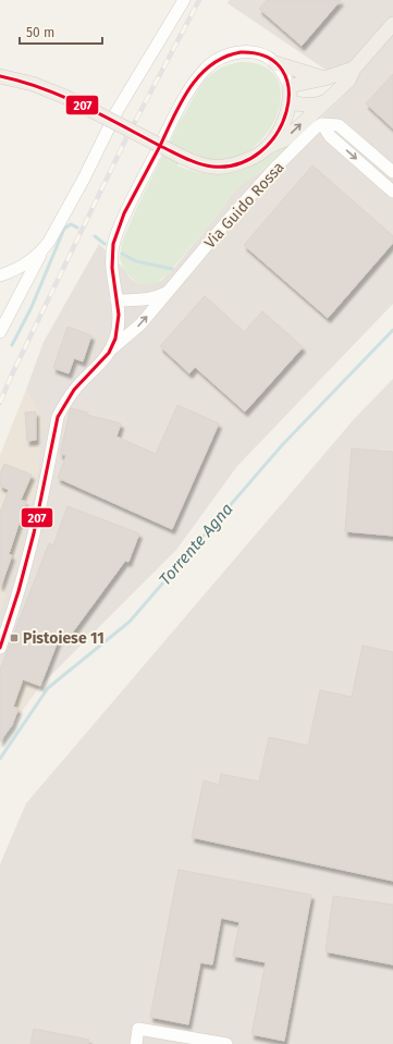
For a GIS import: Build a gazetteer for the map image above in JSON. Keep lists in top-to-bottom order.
{
  "streets": {
    "main road": ["Via Guido Rossa"]
  },
  "water": ["Torrente Agna"],
  "places": {
    "transit": ["Pistoiese 11"]
  },
  "lines": ["transit line 207"],
  "scale_bar": "50 m"
}
